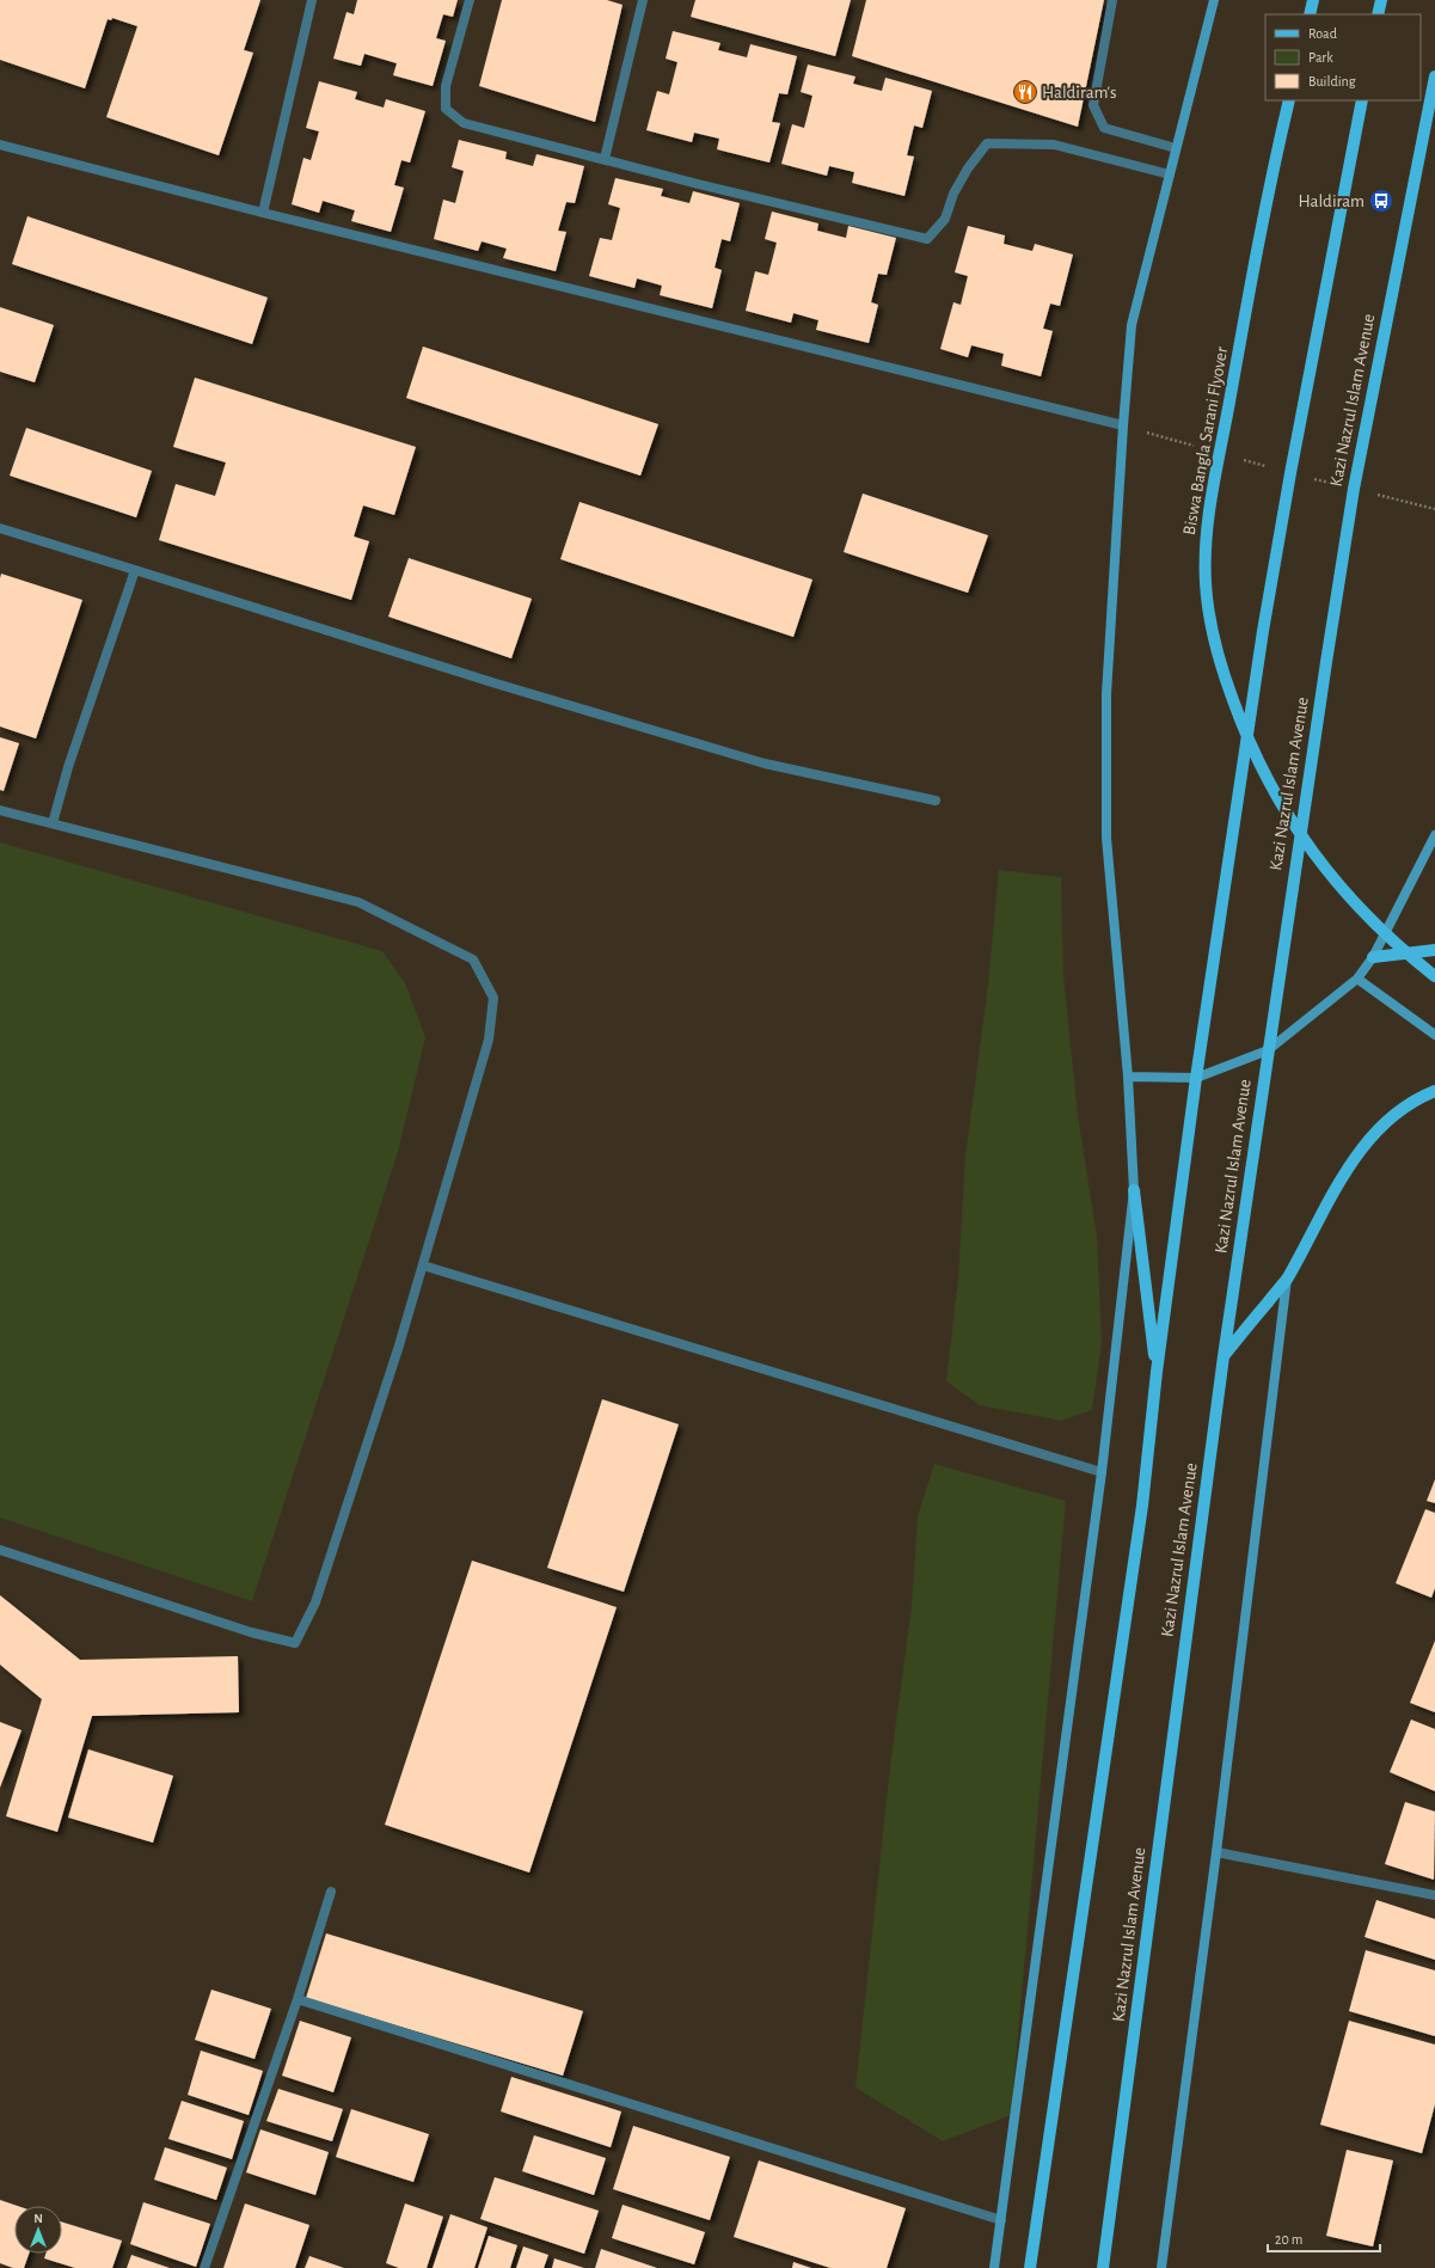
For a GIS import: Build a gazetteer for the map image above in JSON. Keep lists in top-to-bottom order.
{
  "streets": {
    "main road": ["Kazi Nazrul Islam Avenue", "Biswa Bangla Sarani Flyover"]
  },
  "places": {
    "restaurant": ["Haldiram's"],
    "bus stop": ["Haldiram"]
  },
  "legend": ["Road", "Park", "Building"],
  "scale_bar": "20 m",
  "north": "top"
}
